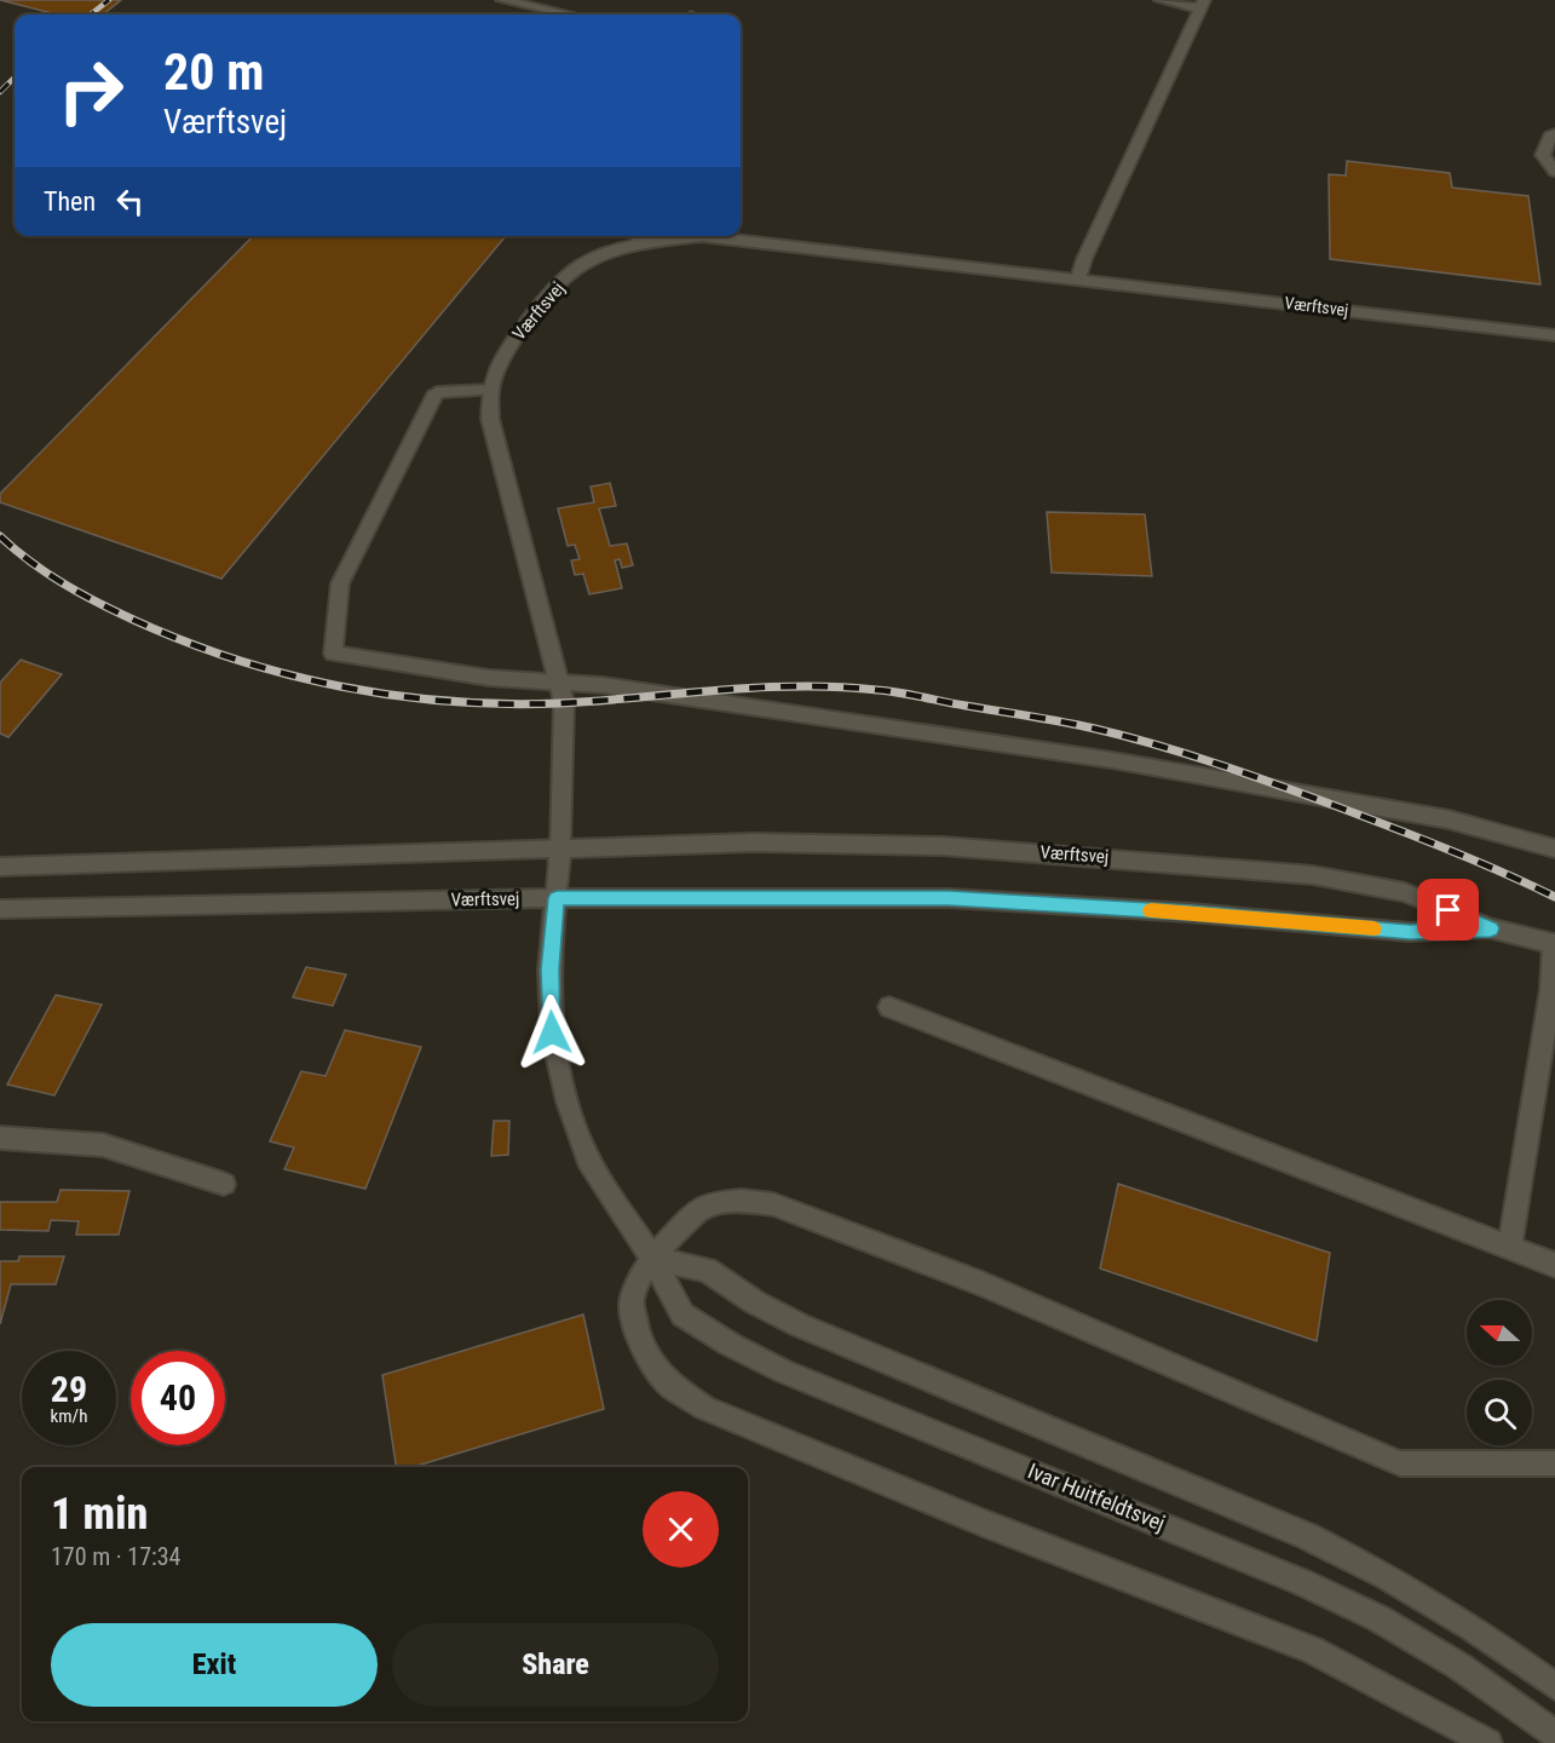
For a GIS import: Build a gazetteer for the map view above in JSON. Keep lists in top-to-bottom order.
{
  "streets": {
    "street": ["Værftsvej", "Ivar Huitfeldtsvej"]
  },
  "crossings": [
    ["Værftsvej", "Ivar Huitfeldtsvej"]
  ],
  "north": "left",
  "page": {
    "turn": ["20 m", "Værftsvej"],
    "then": "Then",
    "speed": "29 km/h",
    "limit": "40",
    "heading": ["1 min", "170 m · 17:34"],
    "buttons": ["Exit", "Share"]
  }
}
